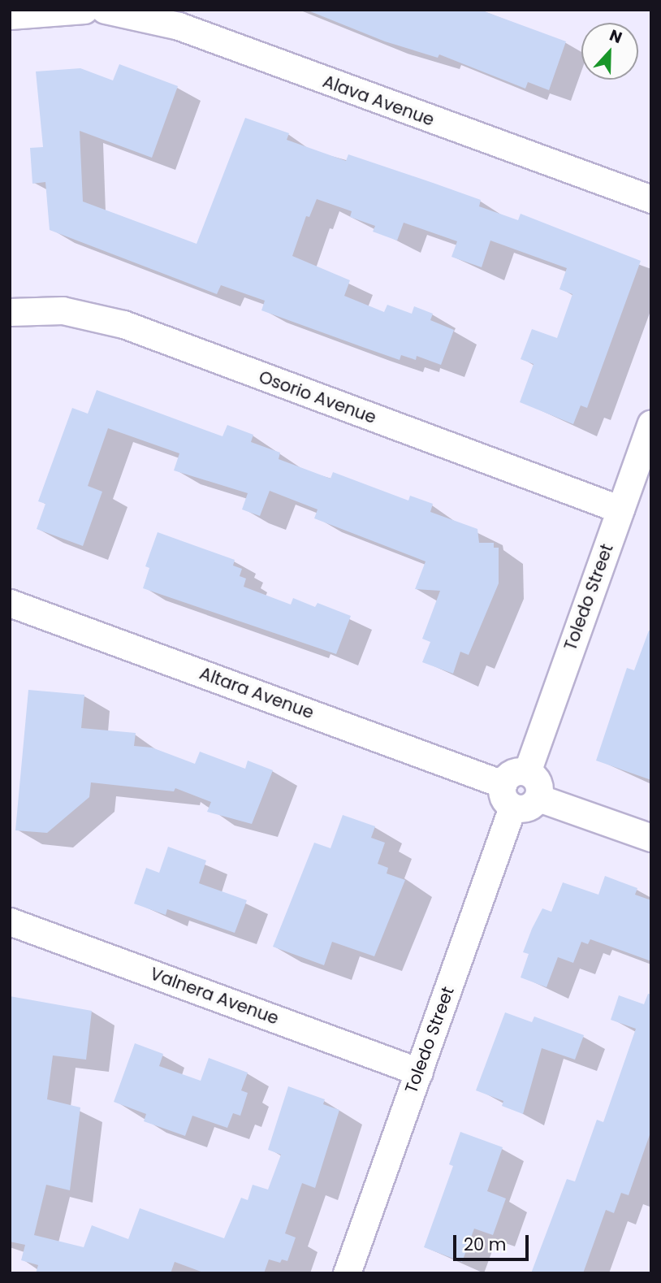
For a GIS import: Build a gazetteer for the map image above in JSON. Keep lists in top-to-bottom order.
{
  "streets": {
    "street": [
      "Alava Avenue",
      "Osorio Avenue",
      "Toledo Street",
      "Altara Avenue",
      "Valnera Avenue"
    ]
  },
  "crossings": [
    ["Osorio Avenue", "Toledo Street"],
    ["Toledo Street", "Altara Avenue"],
    ["Toledo Street", "Valnera Avenue"]
  ],
  "scale_bar": "20 m",
  "north": "top"
}
